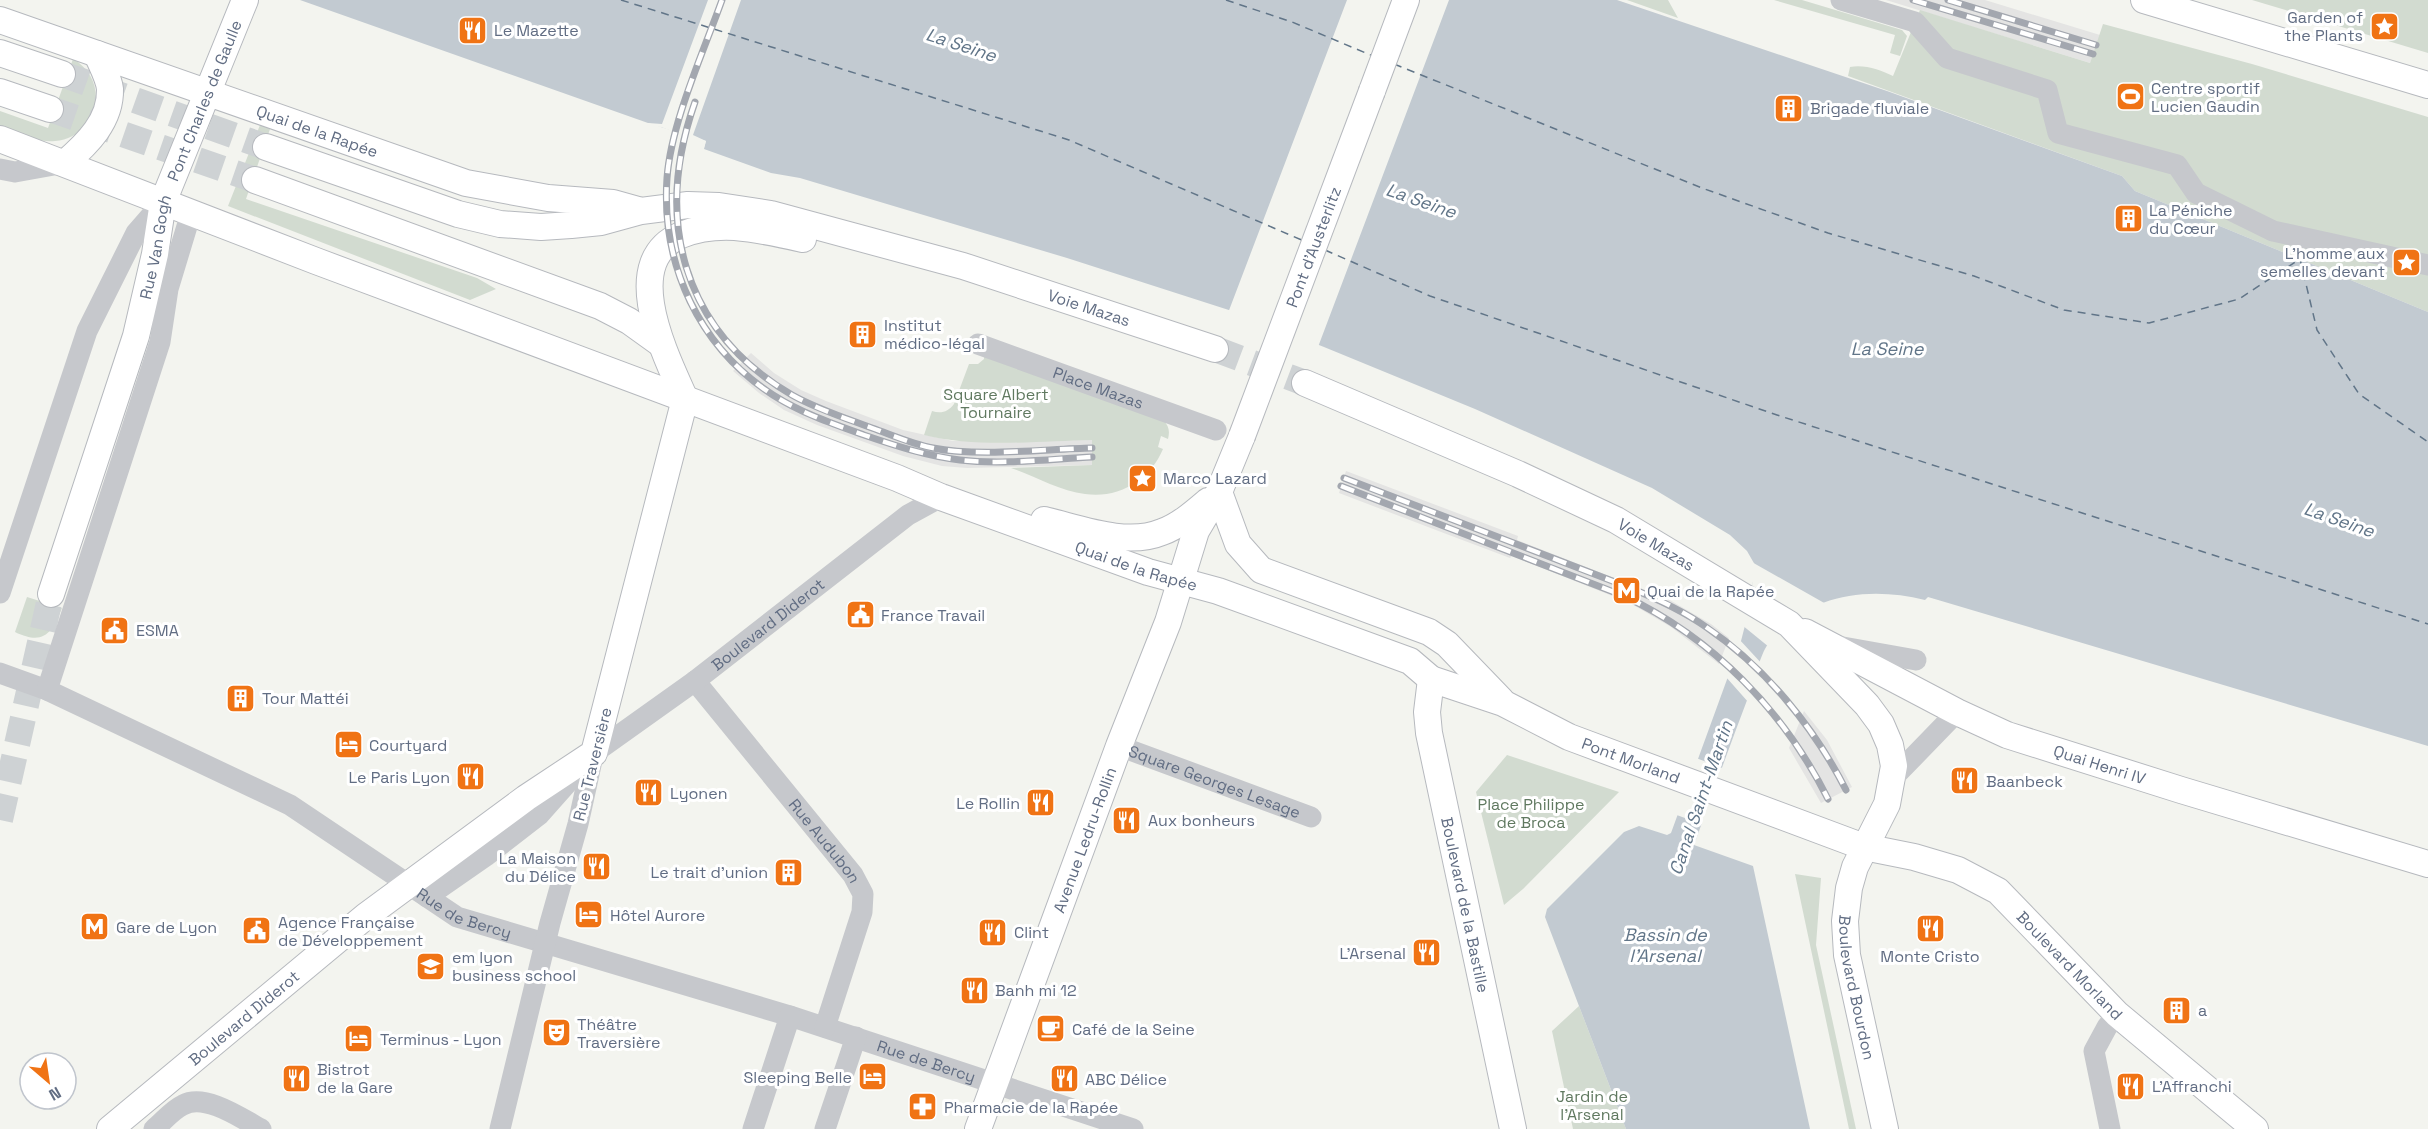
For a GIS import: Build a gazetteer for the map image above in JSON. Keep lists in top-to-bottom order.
{
  "streets": {
    "main road": [
      "Pont Charles de Gaulle",
      "Quai de la Rapée",
      "Pont d'Austerlitz",
      "Rue Van Gogh",
      "Voie Mazas",
      "Boulevard Diderot",
      "Pont Morland",
      "Rue Traversière",
      "Quai Henri IV",
      "Avenue Ledru-Rollin",
      "Boulevard de la Bastille",
      "Boulevard Morland",
      "Boulevard Bourdon"
    ],
    "street": [
      "Place Mazas",
      "Square Georges Lesage",
      "Rue Audubon",
      "Rue de Bercy"
    ]
  },
  "crossings": [
    ["Pont Charles de Gaulle", "Quai de la Rapée"],
    ["Pont Charles de Gaulle", "Rue Van Gogh"],
    ["Quai de la Rapée", "Pont d'Austerlitz"],
    ["Quai de la Rapée", "Rue Van Gogh"],
    ["Quai de la Rapée", "Voie Mazas"],
    ["Quai de la Rapée", "Boulevard Diderot"],
    ["Quai de la Rapée", "Pont Morland"],
    ["Quai de la Rapée", "Rue Traversière"],
    ["Quai de la Rapée", "Avenue Ledru-Rollin"],
    ["Quai de la Rapée", "Boulevard de la Bastille"],
    ["Pont d'Austerlitz", "Avenue Ledru-Rollin"],
    ["Rue Van Gogh", "Rue de Bercy"],
    ["Voie Mazas", "Pont Morland"],
    ["Voie Mazas", "Quai Henri IV"],
    ["Voie Mazas", "Boulevard Morland"],
    ["Voie Mazas", "Boulevard Bourdon"],
    ["Boulevard Diderot", "Rue Traversière"],
    ["Boulevard Diderot", "Rue Audubon"],
    ["Boulevard Diderot", "Rue de Bercy"],
    ["Pont Morland", "Boulevard Morland"],
    ["Pont Morland", "Boulevard Bourdon"],
    ["Rue Traversière", "Rue de Bercy"],
    ["Square Georges Lesage", "Avenue Ledru-Rollin"],
    ["Rue Audubon", "Rue de Bercy"],
    ["Avenue Ledru-Rollin", "Rue de Bercy"],
    ["Boulevard Morland", "Boulevard Bourdon"]
  ],
  "water": ["La Seine", "Canal Saint-Martin", "Bassin de l'Arsenal"],
  "parks": ["Square Albert Tournaire", "Place Philippe de Broca", "Jardin de l'Arsenal"],
  "places": {
    "place": ["Garden of the Plants", "L'homme aux semelles devant", "Marco Lazard"],
    "restaurant": [
      "Le Mazette",
      "Le Paris Lyon",
      "Baanbeck",
      "Lyonen",
      "Le Rollin",
      "Aux bonheurs",
      "La Maison du Délice",
      "Monte Cristo",
      "Clint",
      "L'Arsenal",
      "Banh mi 12",
      "Bistrot de la Gare",
      "ABC Délice",
      "L'Affranchi"
    ],
    "sports": ["Centre sportif Lucien Gaudin"],
    "building": [
      "Brigade fluviale",
      "La Péniche du Cœur",
      "Institut médico-légal",
      "Tour Mattéi",
      "Le trait d'union",
      "a"
    ],
    "metro station": ["Quai de la Rapée", "Gare de Lyon"],
    "public building": ["France Travail", "ESMA", "Agence Française de Développement"],
    "hotel": [
      "Courtyard",
      "Hôtel Aurore",
      "Terminus - Lyon",
      "Sleeping Belle"
    ],
    "school or university": ["em lyon business school"],
    "cafe": ["Café de la Seine"],
    "theatre": ["Théâtre Traversière"],
    "pharmacy": ["Pharmacie de la Rapée"]
  },
  "north": "bottom right"
}
